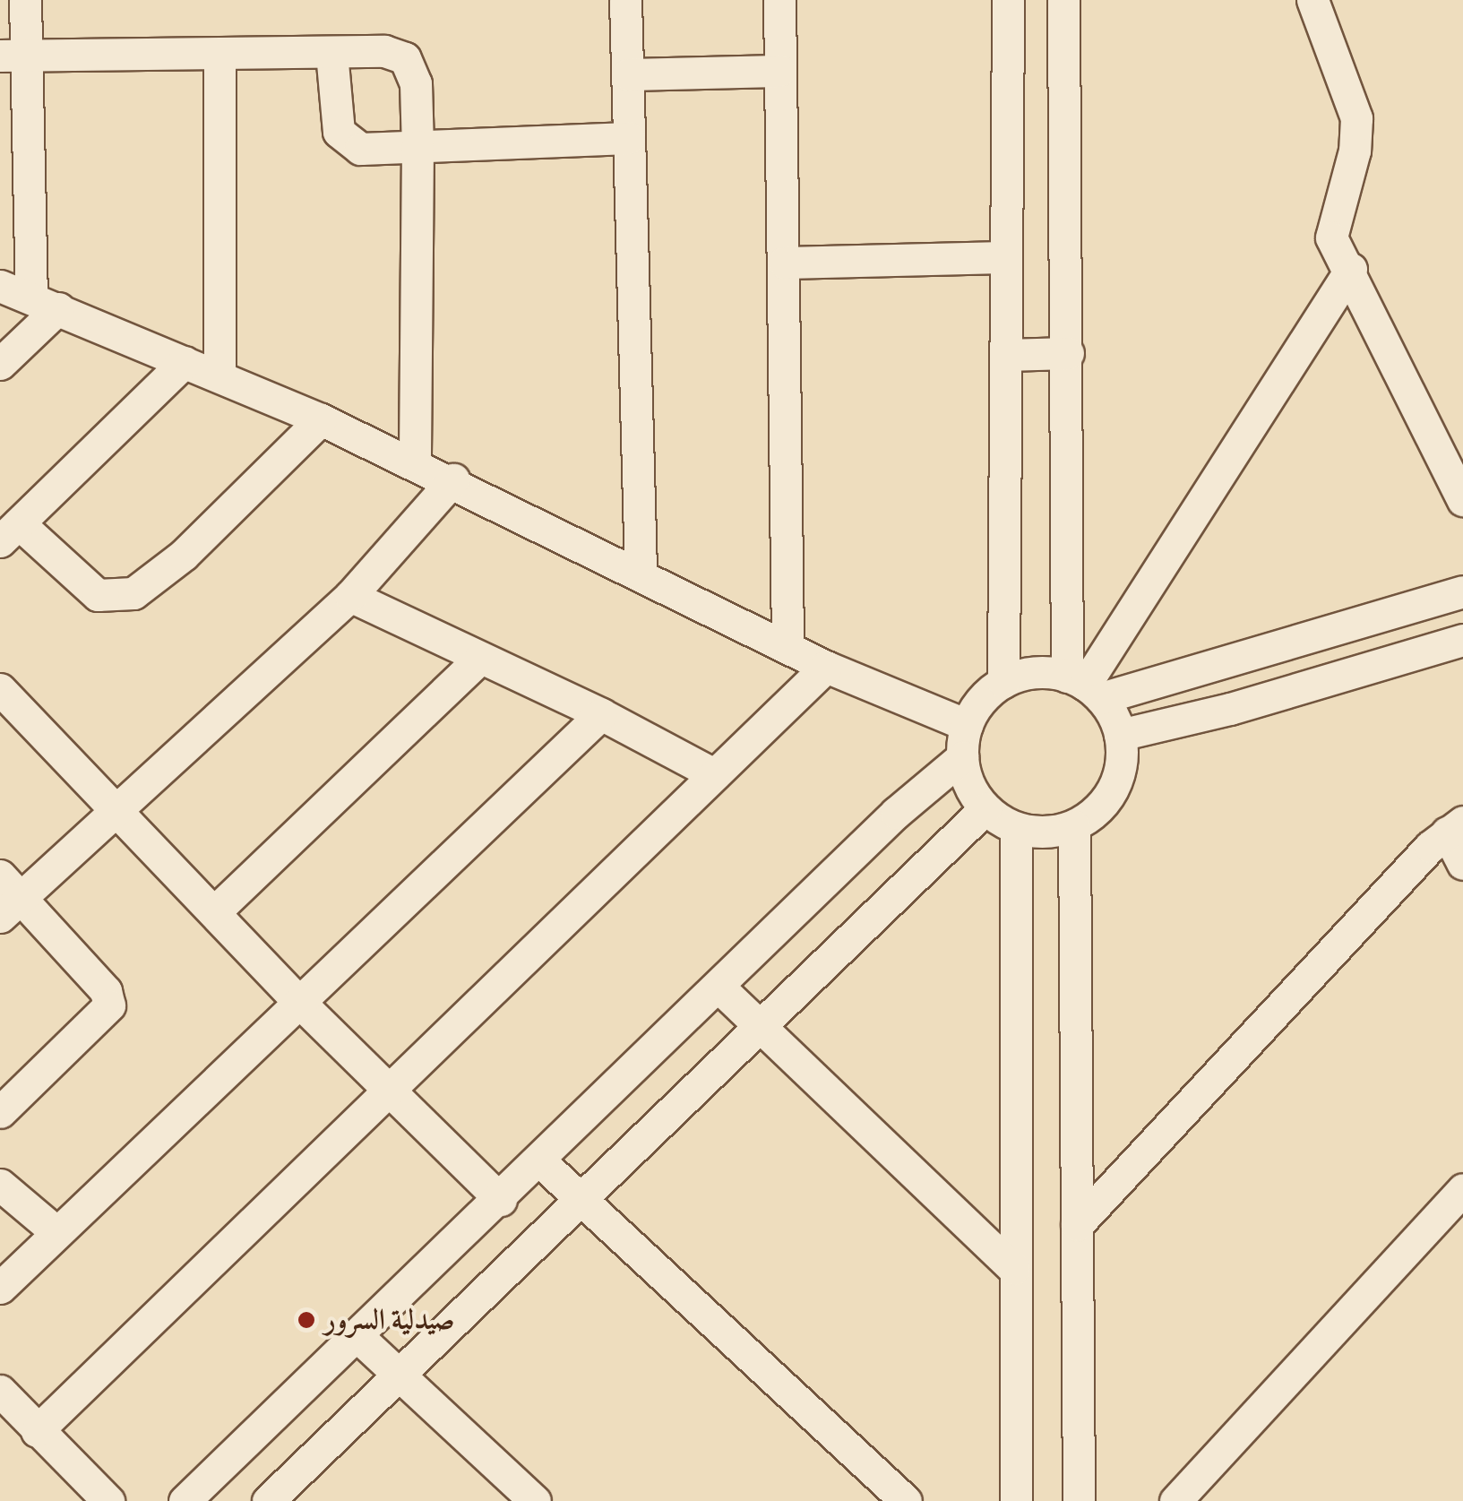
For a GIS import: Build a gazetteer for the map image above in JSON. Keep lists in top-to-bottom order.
{
  "places": ["صيدلية السرور"]
}
